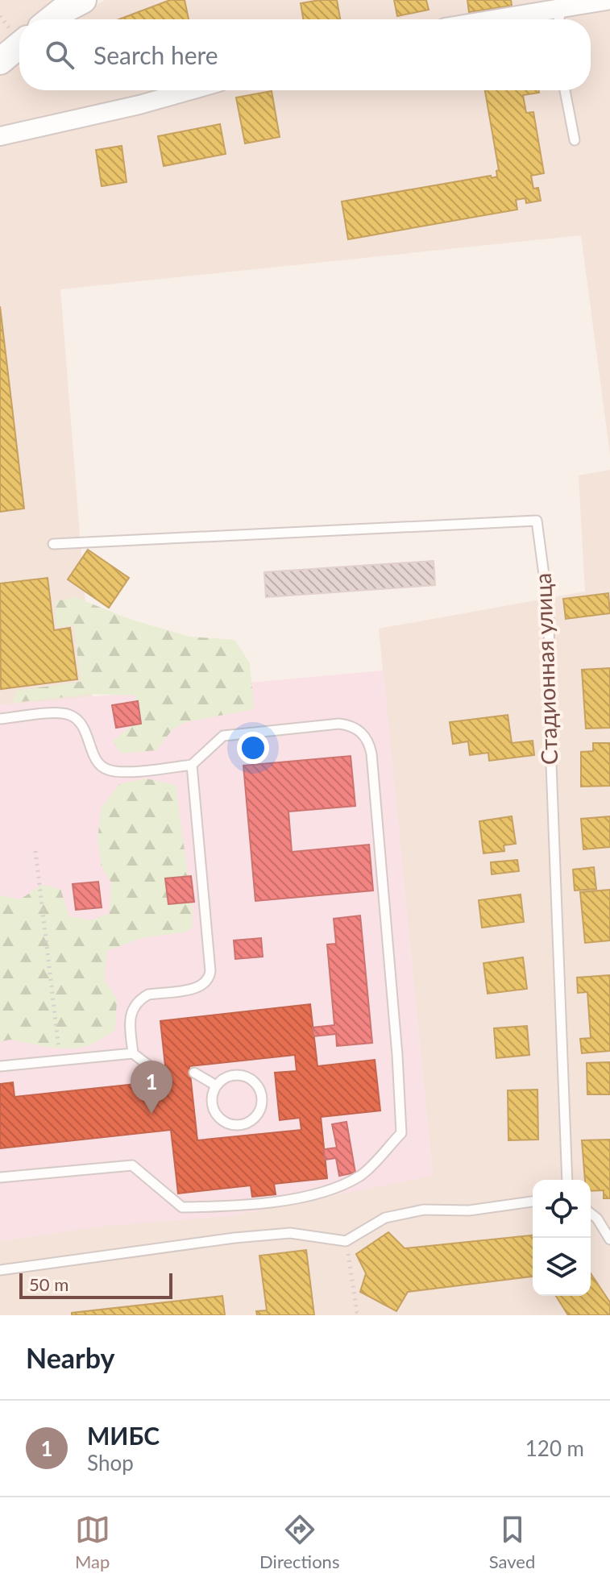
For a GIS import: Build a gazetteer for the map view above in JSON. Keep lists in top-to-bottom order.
{
  "streets": {
    "lane": ["Стадионная улица"]
  },
  "scale_bar": "50 m",
  "page": {
    "search": "Search here",
    "pins": "1",
    "scale": "50 m",
    "heading": "Nearby",
    "list": [
      {
        "mark": "1",
        "name": "МИБС",
        "note": "Shop",
        "value": "120 m"
      }
    ],
    "nav": ["Map", "Directions", "Saved"]
  }
}
